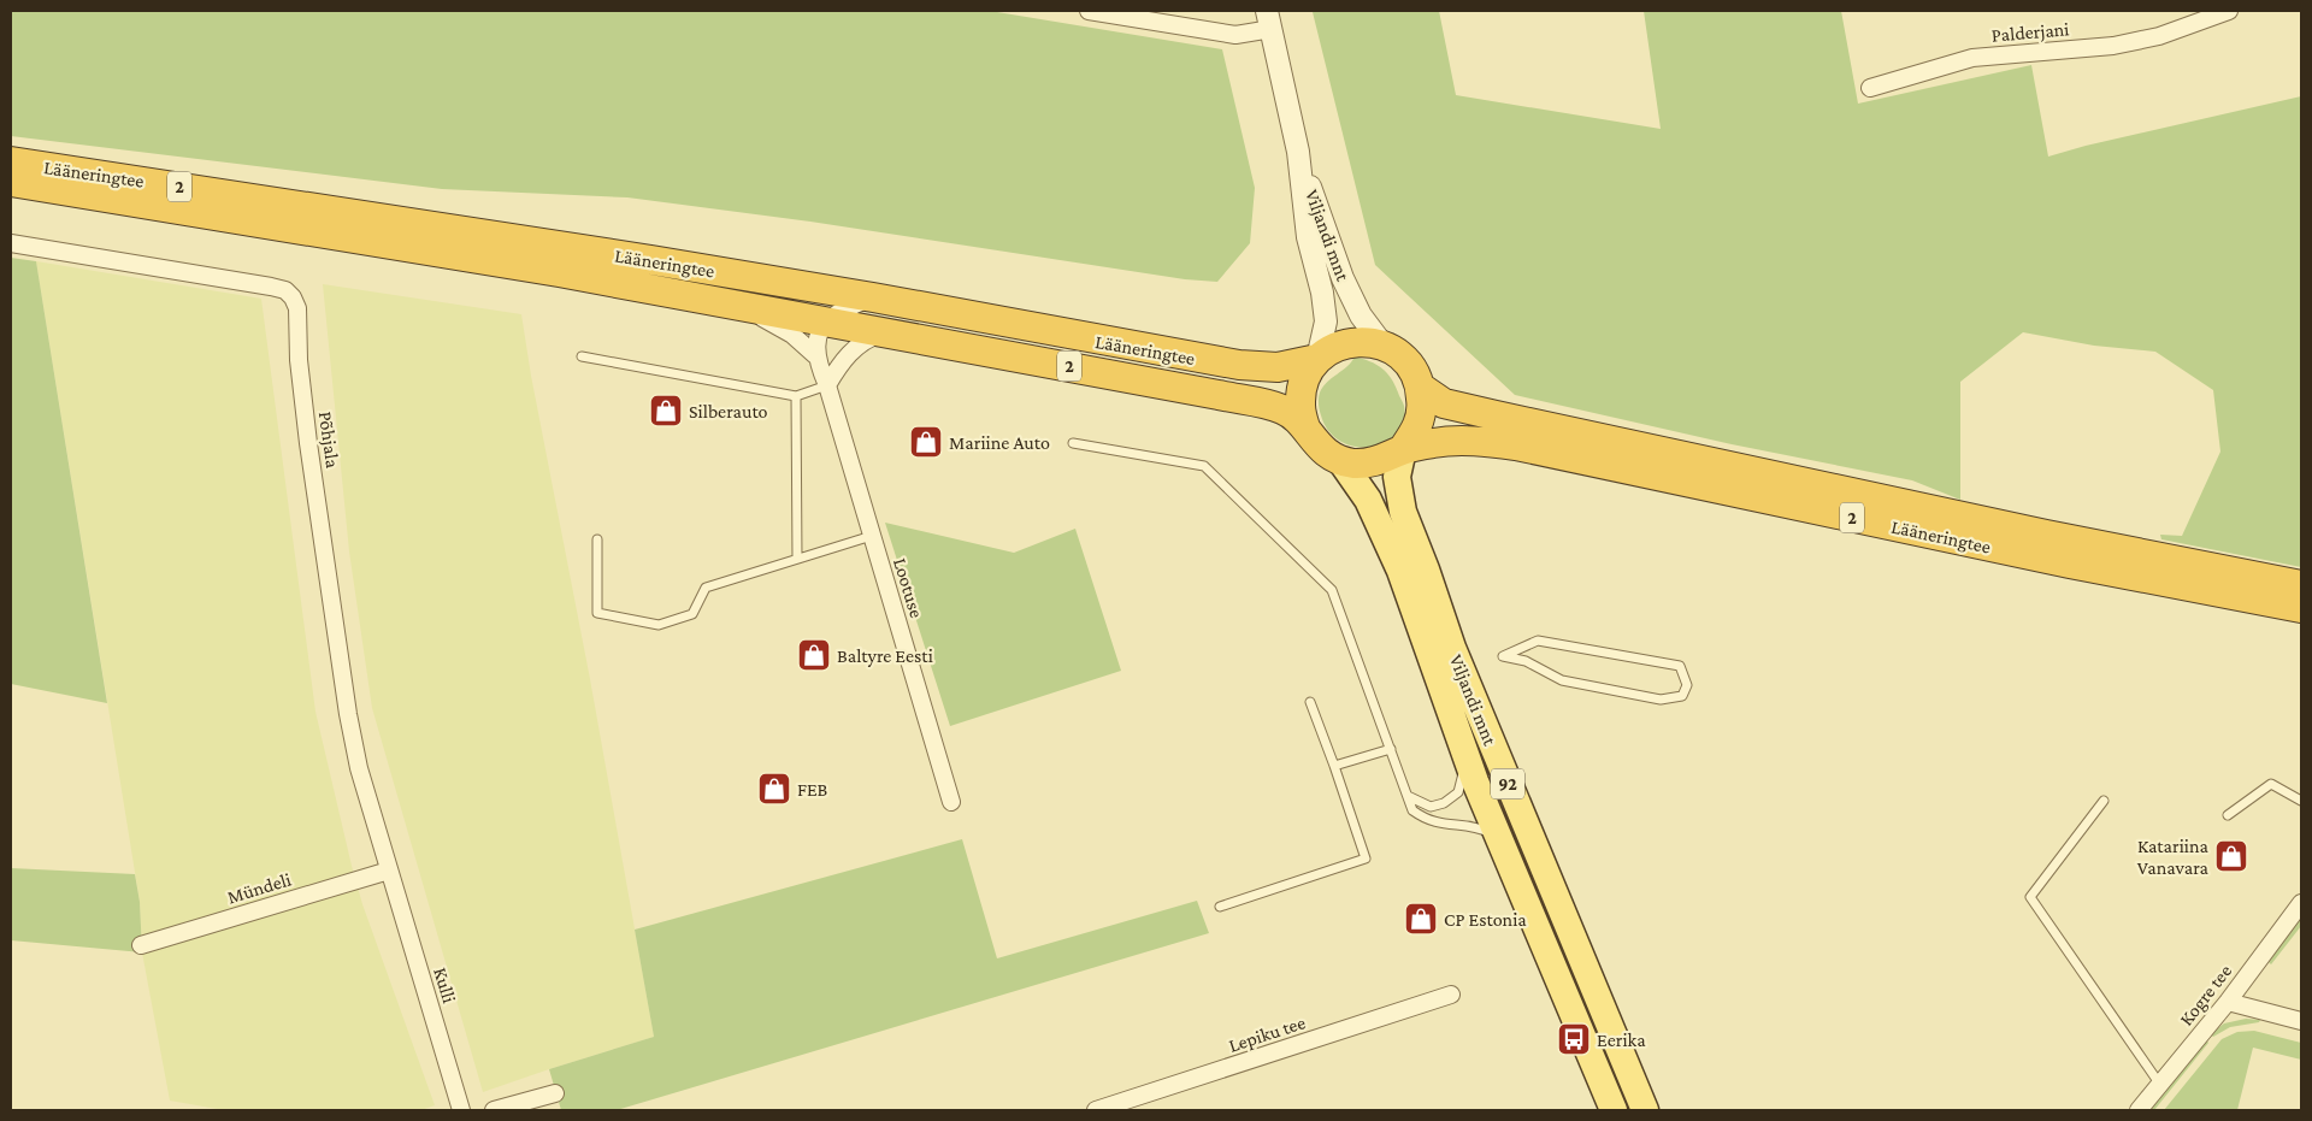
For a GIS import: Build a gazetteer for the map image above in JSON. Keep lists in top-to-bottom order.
{
  "streets": {
    "highway": ["Lääneringtee", "2"],
    "main road": ["Viljandi mnt", "92"],
    "street": [
      "Palderjani",
      "Põhjala",
      "Lootuse",
      "Mündeli",
      "Kulli",
      "Kogre tee",
      "Lepiku tee"
    ]
  },
  "crossings": [
    ["Lääneringtee", "Viljandi mnt"],
    ["Lääneringtee", "Lootuse"],
    ["Põhjala", "Mündeli"],
    ["Põhjala", "Kulli"],
    ["Mündeli", "Kulli"]
  ],
  "places": {
    "shop": [
      "Silberauto",
      "Mariine Auto",
      "Baltyre Eesti",
      "FEB",
      "Katariina Vanavara",
      "CP Estonia"
    ],
    "bus stop": ["Eerika"]
  }
}
